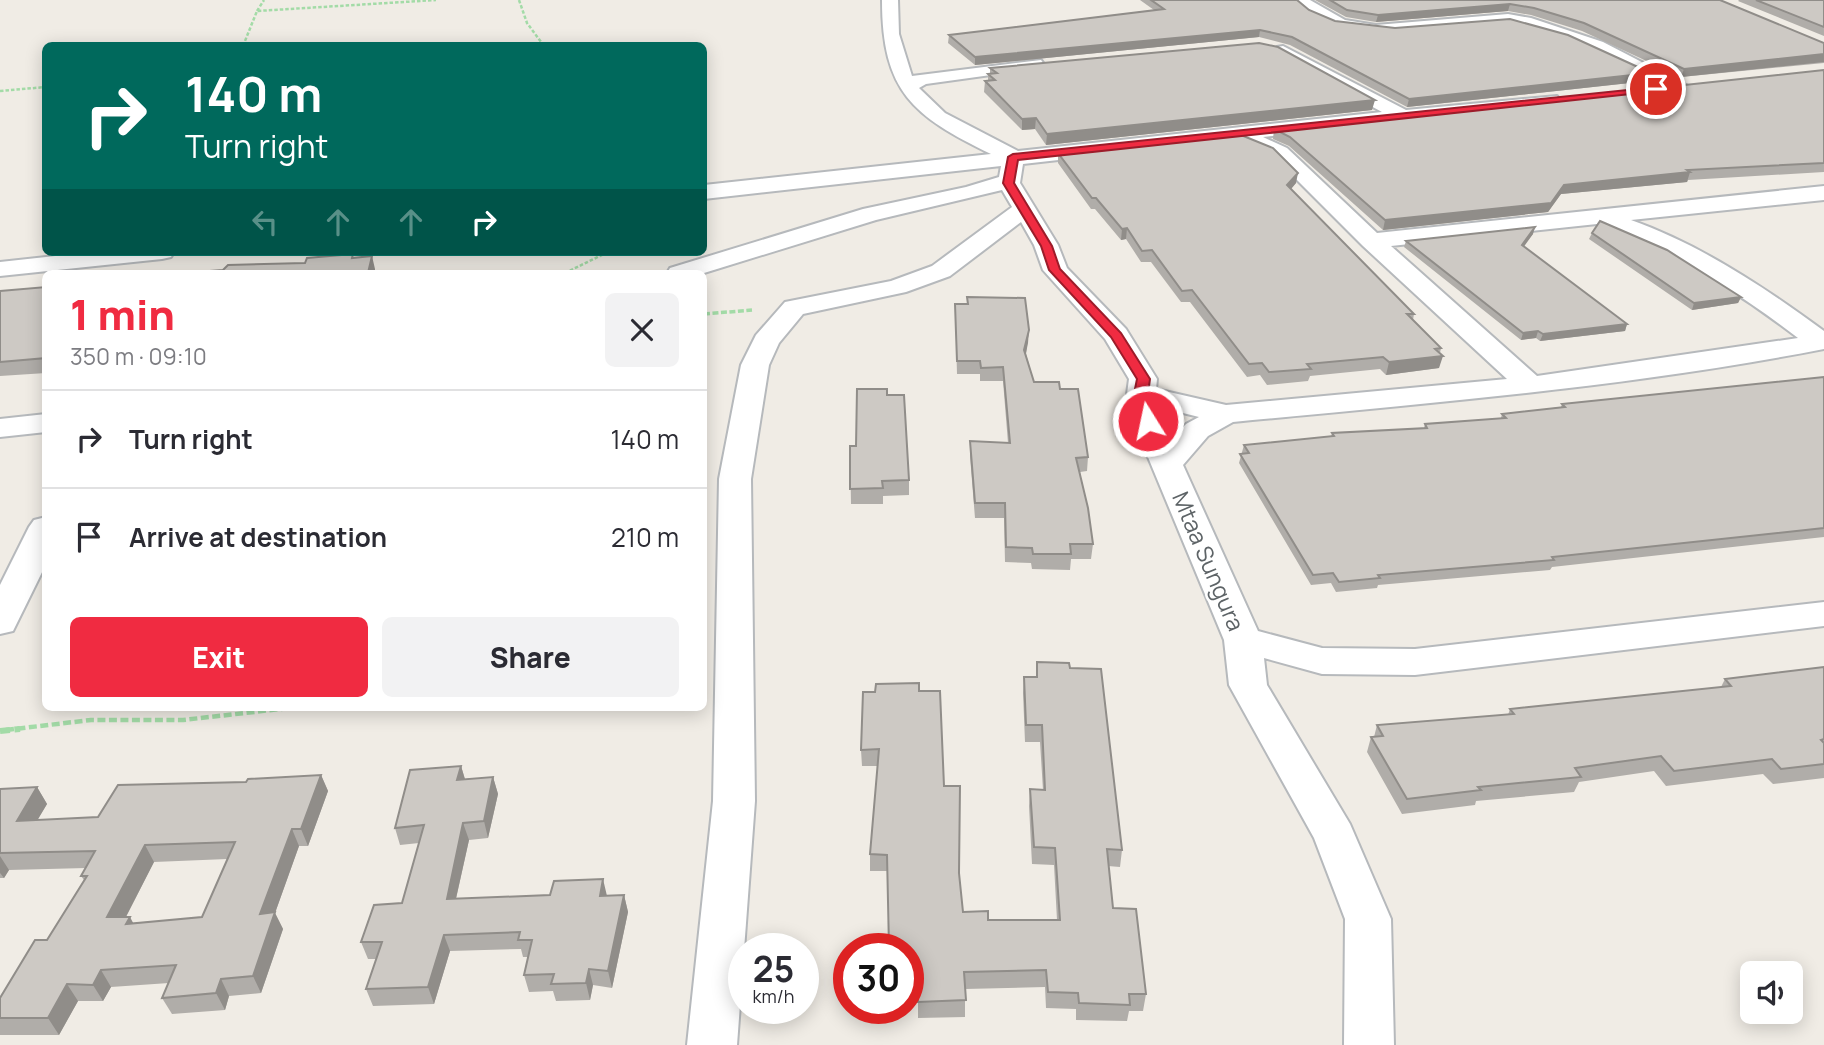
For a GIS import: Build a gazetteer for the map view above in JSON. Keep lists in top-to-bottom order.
{
  "streets": {
    "street": ["Mtaa Sungura"]
  },
  "page": {
    "turn": ["140 m", "Turn right"],
    "heading": ["1 min", "350 m · 09:10"],
    "list": [
      {
        "name": "Turn right",
        "value": "140 m"
      },
      {
        "name": "Arrive at destination",
        "value": "210 m"
      }
    ],
    "buttons": ["Exit", "Share"],
    "speed": "25 km/h",
    "limit": "30"
  }
}
